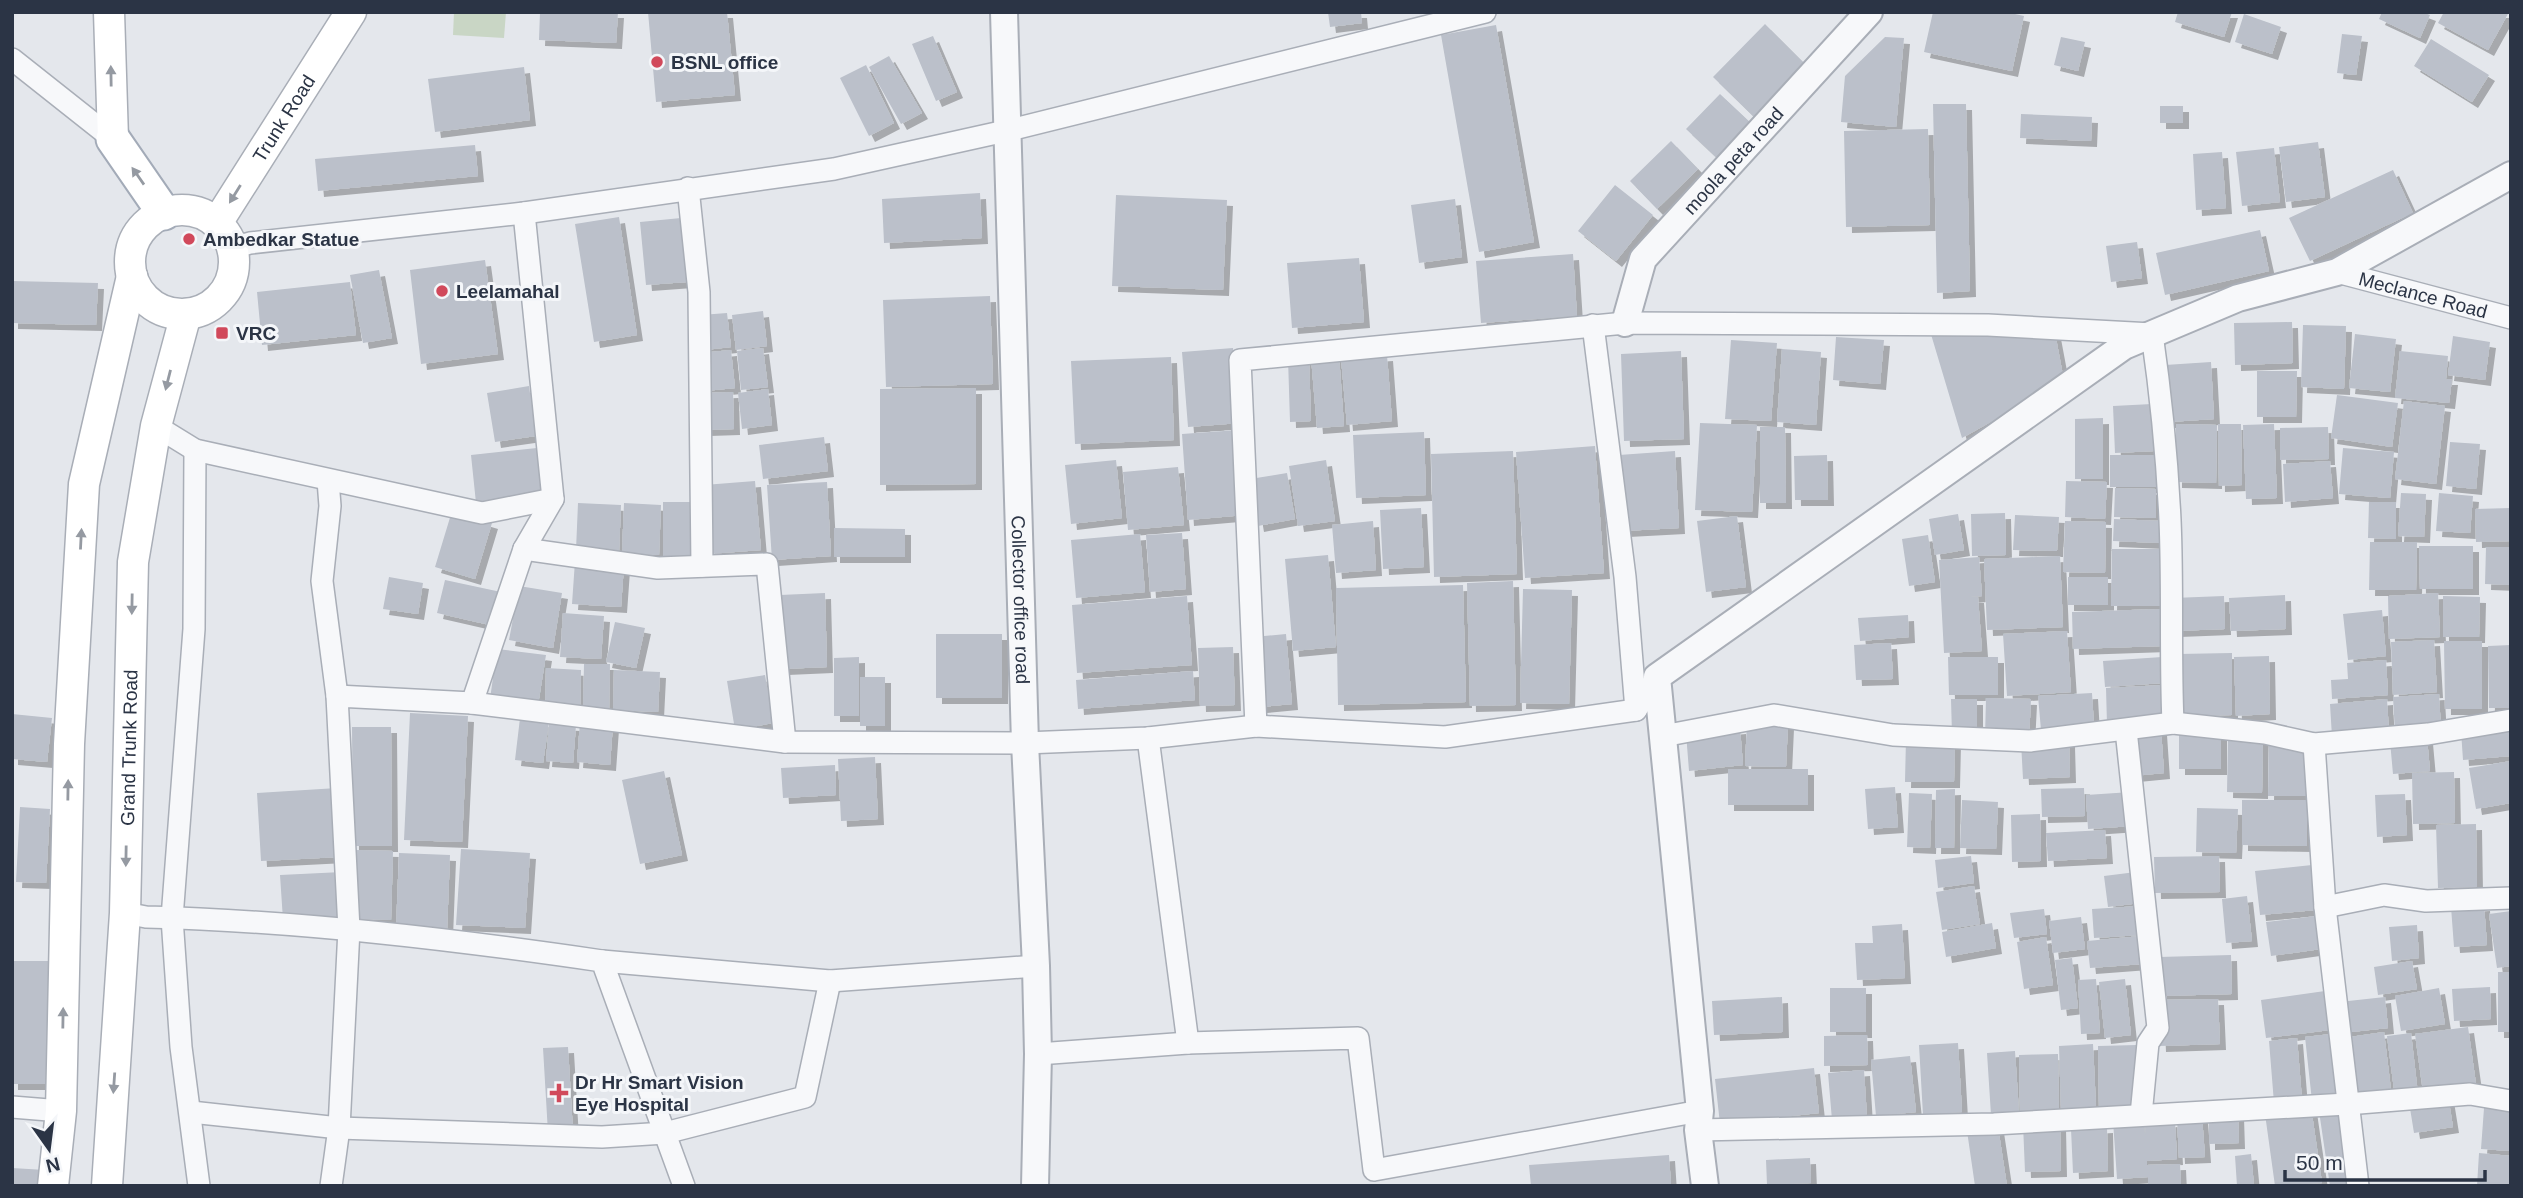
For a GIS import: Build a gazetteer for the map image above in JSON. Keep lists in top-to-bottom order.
{
  "streets": {
    "main road": ["Trunk Road", "Grand Trunk Road"],
    "street": ["moola peta road", "Meclance Road", "Collector office road"]
  },
  "crossings": [
    ["Trunk Road", "Grand Trunk Road"]
  ],
  "one_way": ["Trunk Road"],
  "places": {
    "other": ["BSNL office", "Ambedkar Statue", "Leelamahal"],
    "transit": ["VRC"],
    "health": ["Dr Hr Smart Vision Eye Hospital"]
  },
  "scale_bar": "50 m",
  "north": "bottom"
}
